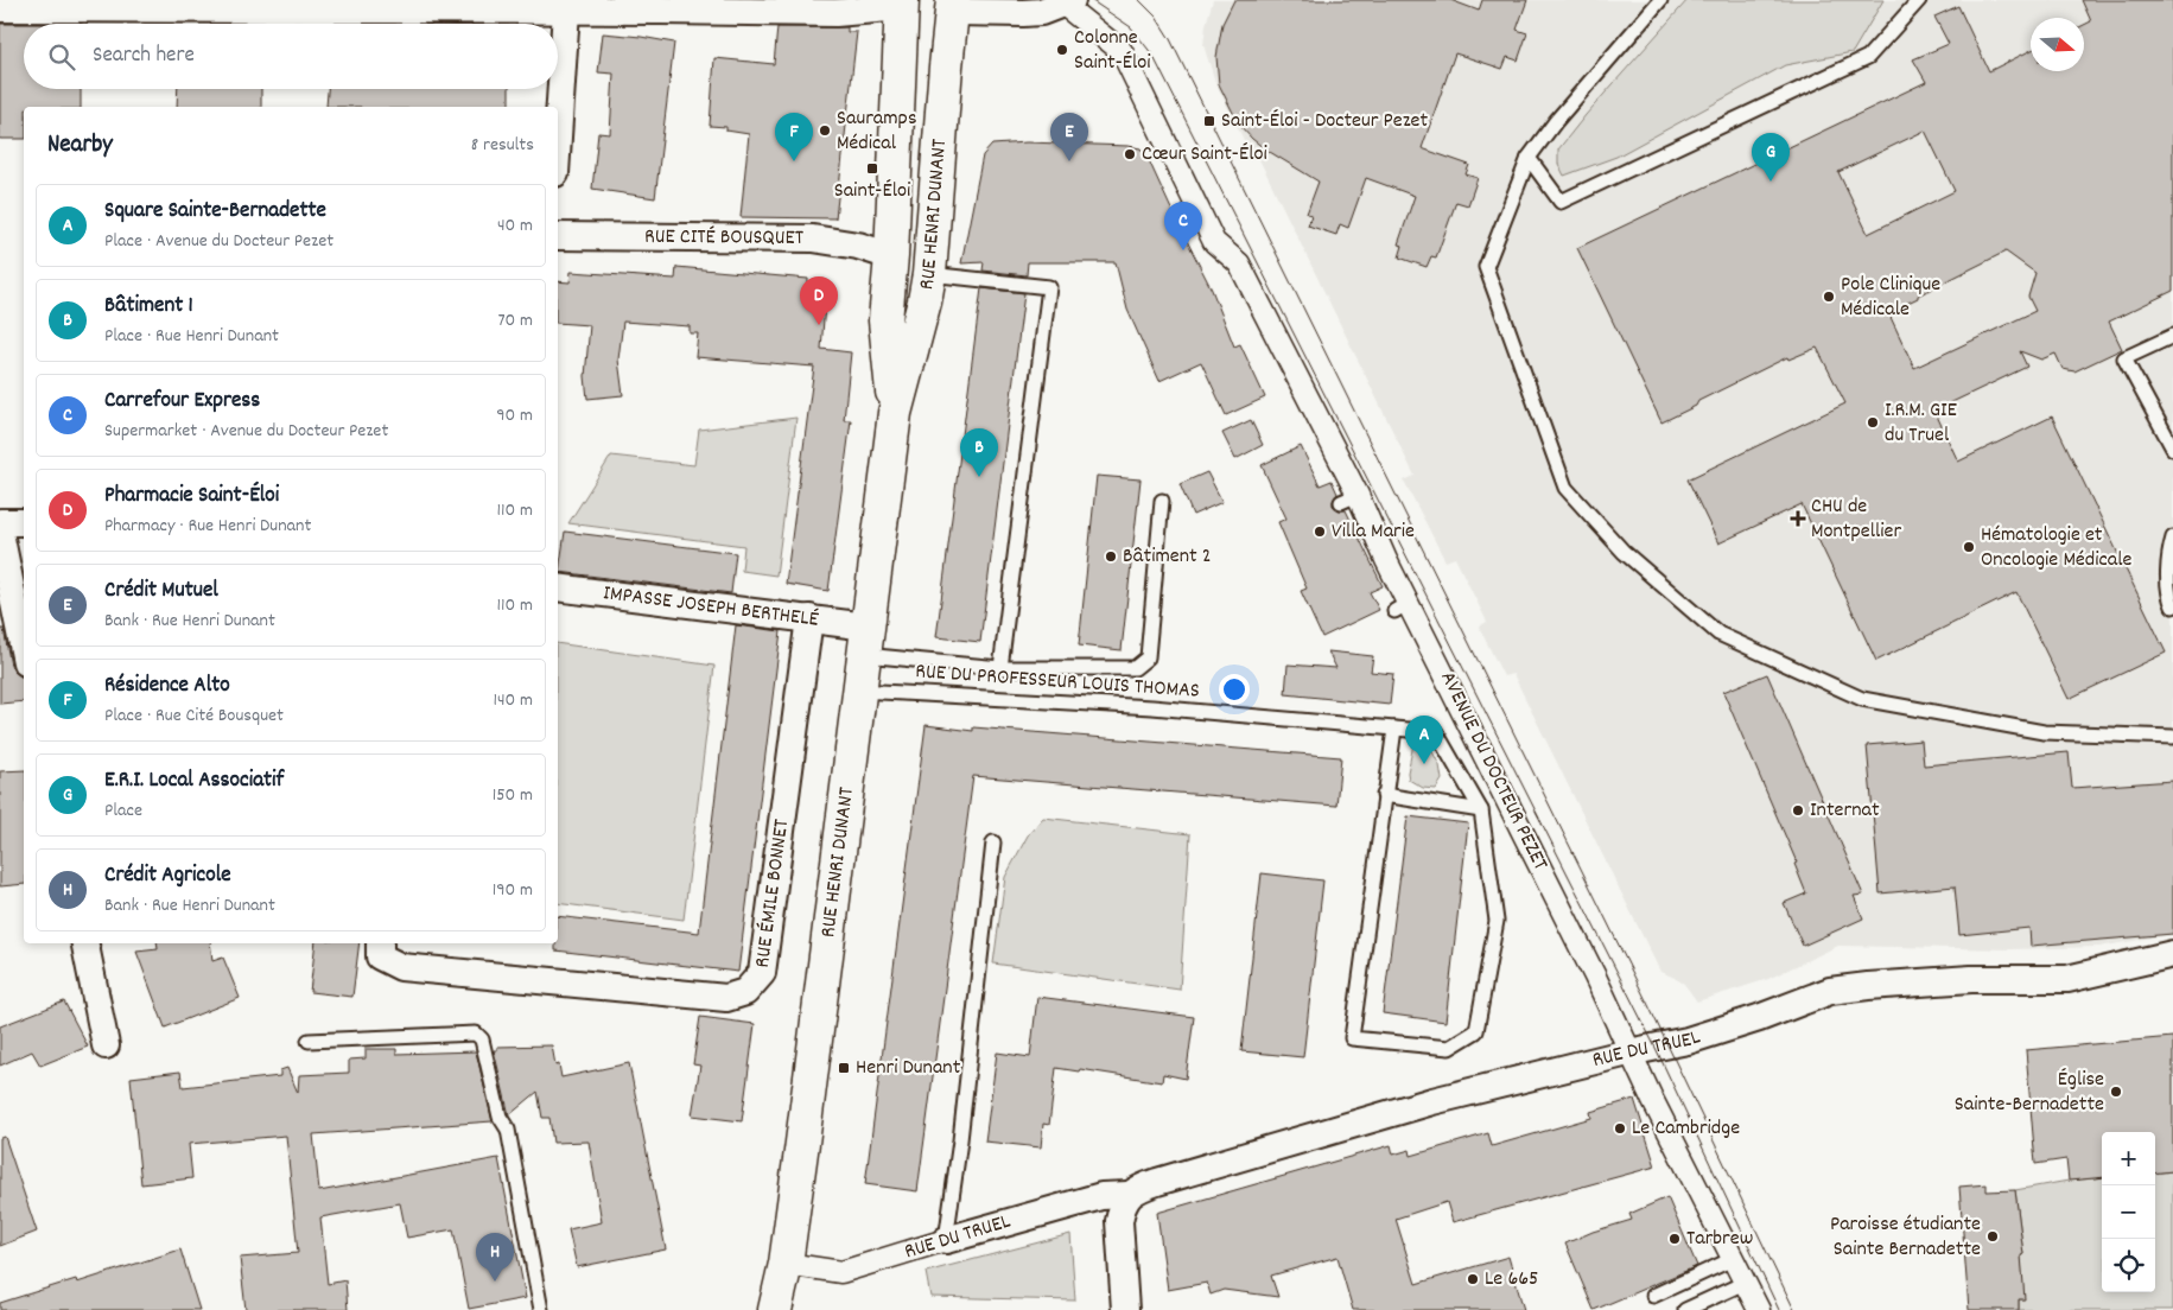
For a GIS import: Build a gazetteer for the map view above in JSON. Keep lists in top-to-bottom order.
{
  "streets": {
    "main road": ["RUE HENRI DUNANT"],
    "street": [
      "RUE CITÉ BOUSQUET",
      "IMPASSE JOSEPH BERTHELÉ",
      "AVENUE DU DOCTEUR PEZET",
      "RUE ÉMILE BONNET",
      "RUE DU TRUEL"
    ],
    "lane": ["RUE DU PROFESSEUR LOUIS THOMAS"]
  },
  "crossings": [
    ["RUE HENRI DUNANT", "RUE CITÉ BOUSQUET"],
    ["RUE HENRI DUNANT", "IMPASSE JOSEPH BERTHELÉ"],
    ["RUE HENRI DUNANT", "RUE DU PROFESSEUR LOUIS THOMAS"],
    ["RUE HENRI DUNANT", "RUE DU TRUEL"],
    ["IMPASSE JOSEPH BERTHELÉ", "RUE ÉMILE BONNET"],
    ["AVENUE DU DOCTEUR PEZET", "RUE DU TRUEL"]
  ],
  "places": {
    "other": [
      "Colonne Saint-Éloi",
      "Sauramps Médical",
      "Cœur Saint-Éloi",
      "Pole Clinique Médicale",
      "I.R.M. GIE du Truel",
      "Villa Marie",
      "Hématologie et Oncologie Médicale",
      "Bâtiment 2",
      "Internat",
      "Église Sainte-Bernadette",
      "Le Cambridge",
      "Paroisse étudiante Sainte Bernadette",
      "Tarbrew",
      "Le 665"
    ],
    "transit": ["Saint-Éloi - Docteur Pezet", "Saint-Éloi", "Henri Dunant"],
    "health": ["CHU de Montpellier"]
  },
  "north": "right",
  "page": {
    "search": "Search here",
    "heading": ["Nearby", "8 results"],
    "pins": [
      "E",
      "F",
      "G",
      "C",
      "D",
      "B",
      "A",
      "H"
    ],
    "list": [
      {
        "mark": "A",
        "name": "Square Sainte-Bernadette",
        "note": "Place · Avenue du Docteur Pezet",
        "value": "40 m"
      },
      {
        "mark": "B",
        "name": "Bâtiment 1",
        "note": "Place · Rue Henri Dunant",
        "value": "70 m"
      },
      {
        "mark": "C",
        "name": "Carrefour Express",
        "note": "Supermarket · Avenue du Docteur Pezet",
        "value": "90 m"
      },
      {
        "mark": "D",
        "name": "Pharmacie Saint-Éloi",
        "note": "Pharmacy · Rue Henri Dunant",
        "value": "110 m"
      },
      {
        "mark": "E",
        "name": "Crédit Mutuel",
        "note": "Bank · Rue Henri Dunant",
        "value": "110 m"
      },
      {
        "mark": "F",
        "name": "Résidence Alto",
        "note": "Place · Rue Cité Bousquet",
        "value": "140 m"
      },
      {
        "mark": "G",
        "name": "E.R.I. Local Associatif",
        "note": "Place",
        "value": "150 m"
      },
      {
        "mark": "H",
        "name": "Crédit Agricole",
        "note": "Bank · Rue Henri Dunant",
        "value": "190 m"
      }
    ],
    "map_buttons": ["+", "−"]
  }
}
